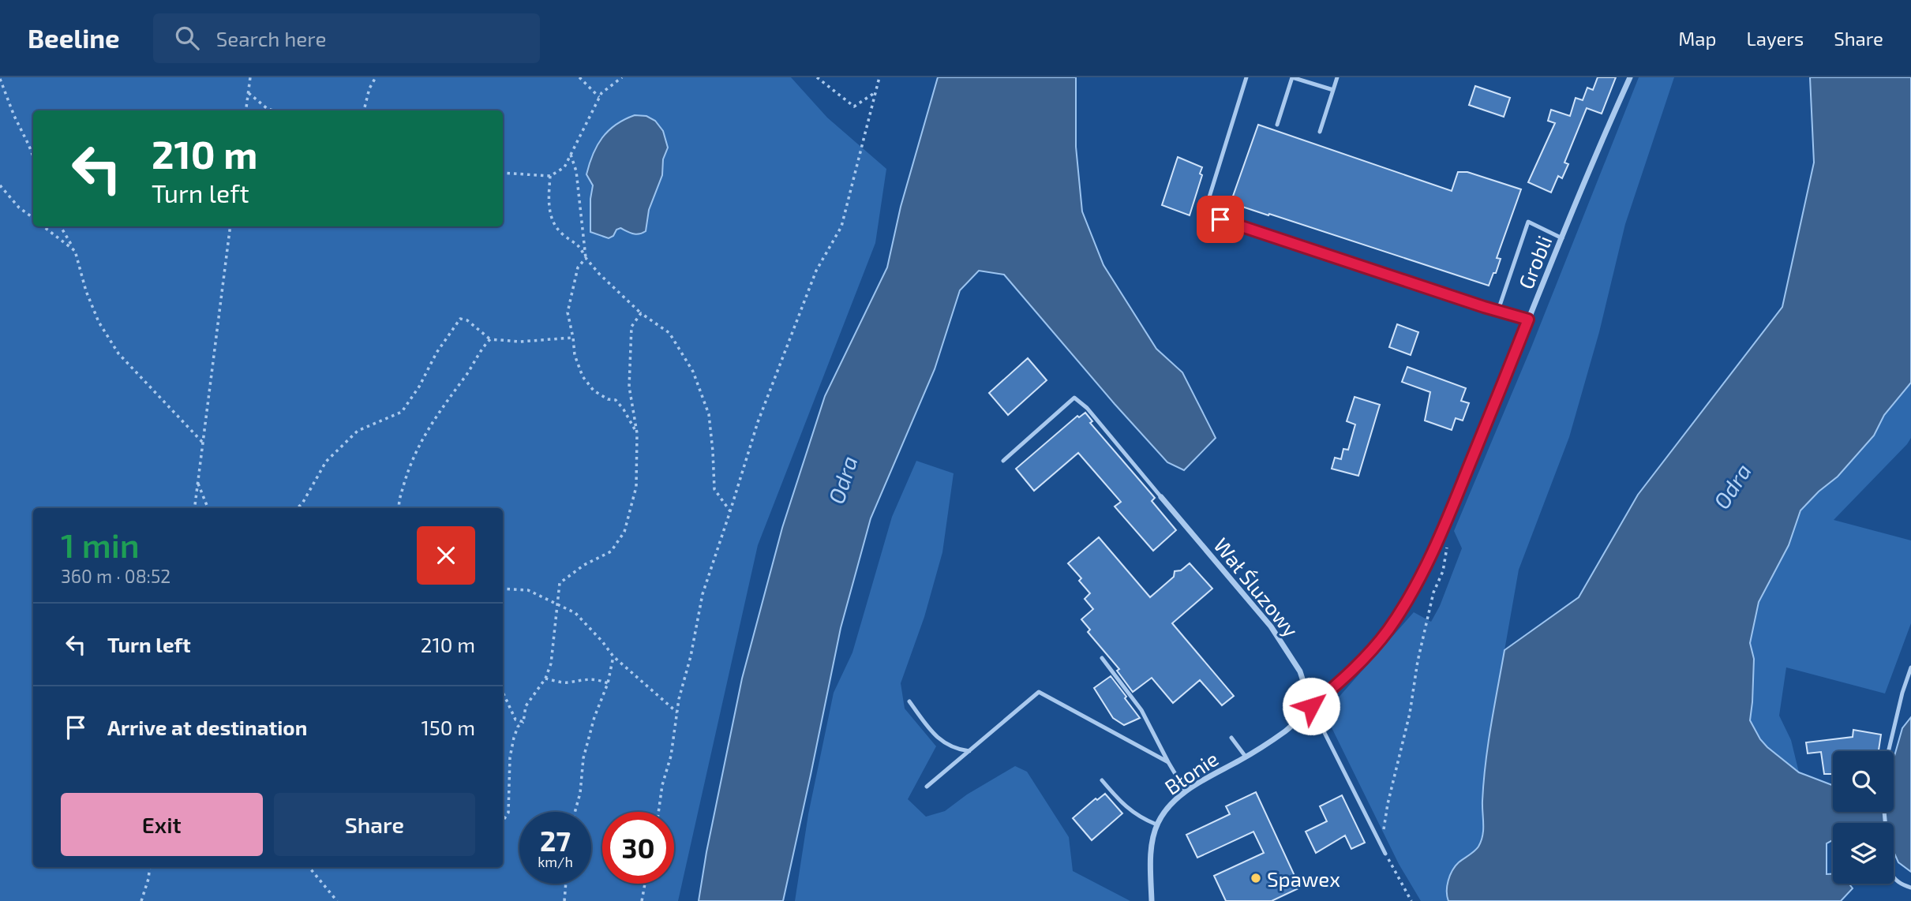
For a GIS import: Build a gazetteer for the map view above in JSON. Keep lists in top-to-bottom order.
{
  "streets": {
    "street": ["Grobli", "Wał Śluzowy", "Błonie"]
  },
  "crossings": [
    ["Grobli", "Wał Śluzowy"],
    ["Grobli", "Błonie"],
    ["Wał Śluzowy", "Błonie"]
  ],
  "water": ["Odra"],
  "places": ["Spawex"],
  "page": {
    "header": "Beeline",
    "search": "Search here",
    "nav": ["Map", "Layers", "Share"],
    "turn": ["210 m", "Turn left"],
    "heading": ["1 min", "360 m · 08:52"],
    "list": [
      {
        "name": "Turn left",
        "value": "210 m"
      },
      {
        "name": "Arrive at destination",
        "value": "150 m"
      }
    ],
    "buttons": ["Exit", "Share"],
    "speed": "27 km/h",
    "limit": "30"
  }
}
